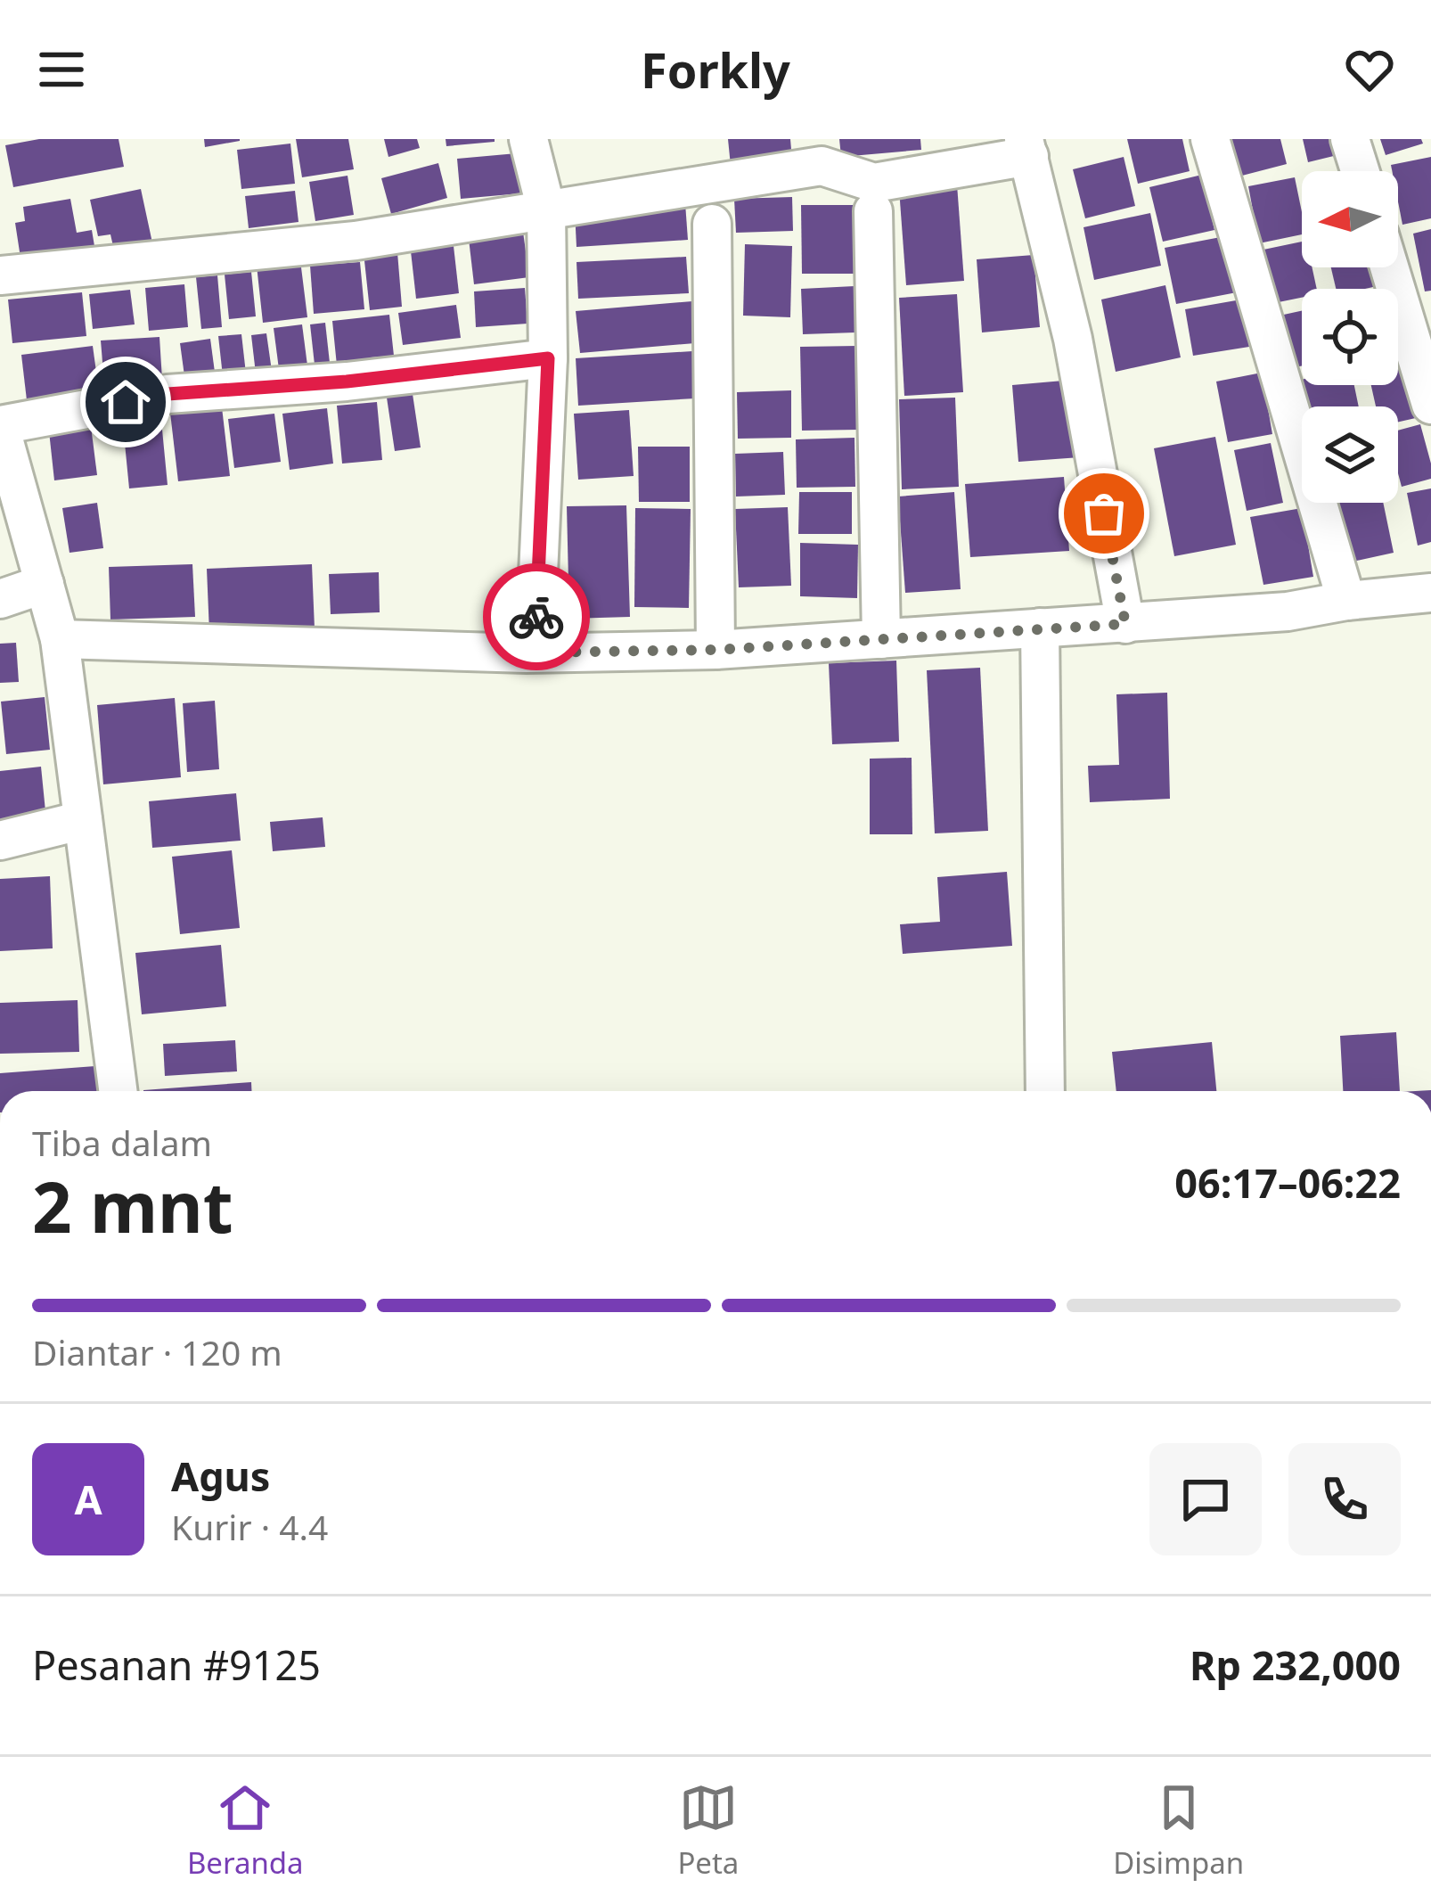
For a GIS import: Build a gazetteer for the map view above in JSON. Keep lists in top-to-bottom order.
{
  "north": "left",
  "page": {
    "header": "Forkly",
    "heading": ["2 mnt", "Tiba dalam", "06:17–06:22"],
    "panel": [
      "Agus",
      "Kurir · 4.4",
      "Pesanan #9125",
      "Rp 232,000"
    ],
    "bar": "Diantar · 120 m",
    "round": "A",
    "tabs": ["Beranda", "Peta", "Disimpan"]
  }
}
